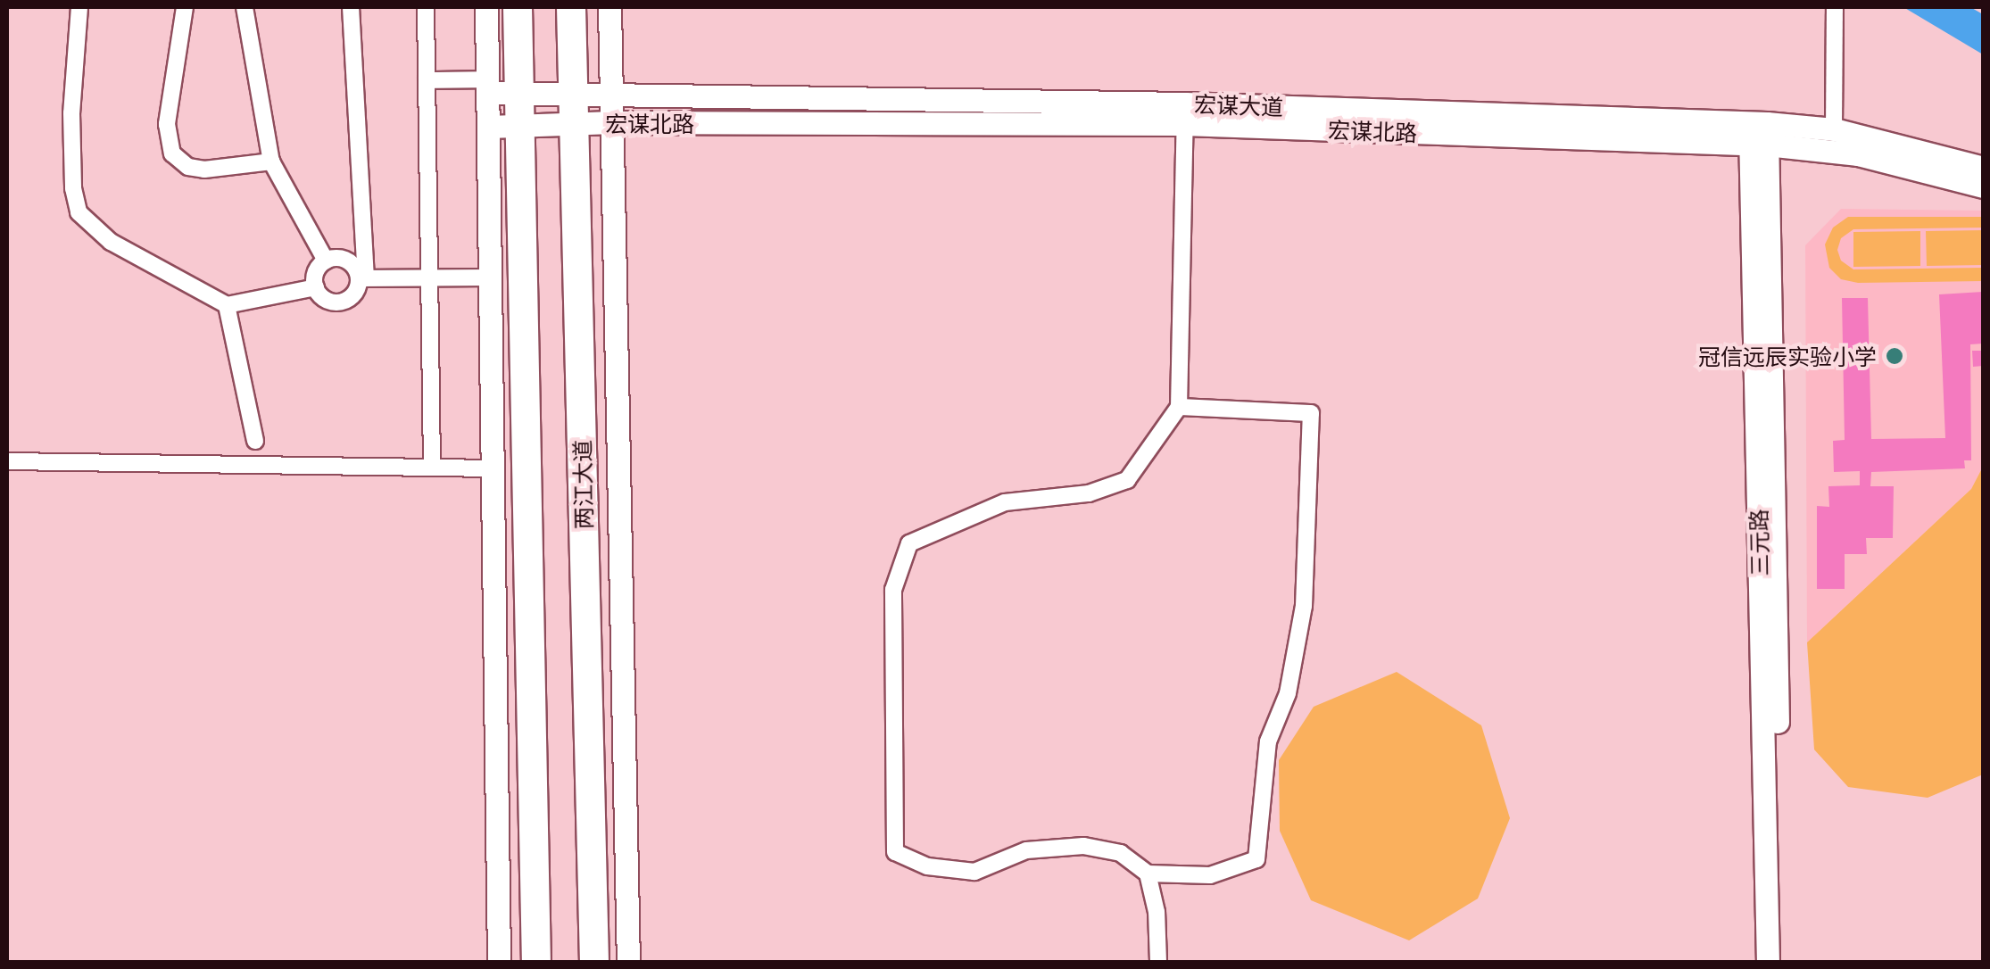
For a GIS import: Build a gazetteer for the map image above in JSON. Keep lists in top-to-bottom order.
{
  "streets": {
    "highway": ["两江大道"],
    "main road": ["宏谋大道", "宏谋北路", "三元路"]
  },
  "crossings": [
    ["宏谋大道", "宏谋北路"],
    ["宏谋大道", "两江大道"],
    ["宏谋大道", "三元路"],
    ["宏谋北路", "两江大道"]
  ],
  "places": ["冠信远辰实验小学"]
}
